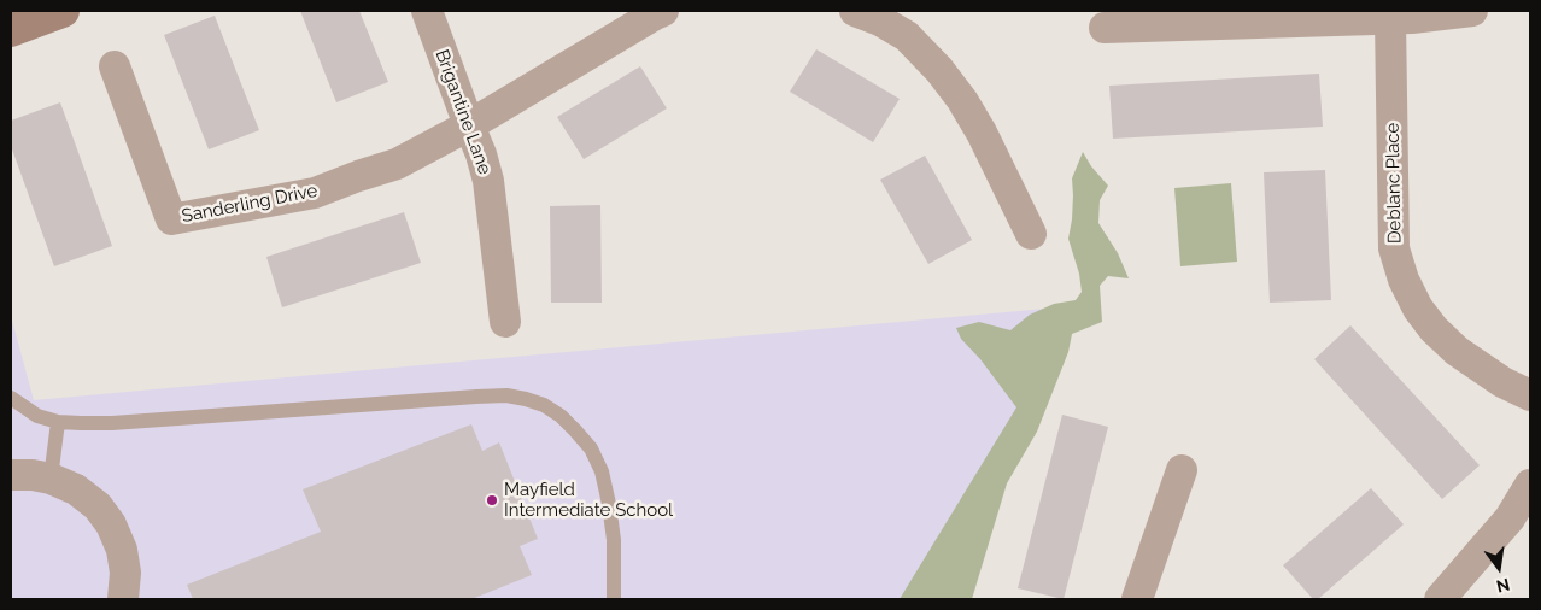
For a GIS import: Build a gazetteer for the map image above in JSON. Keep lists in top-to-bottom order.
{
  "streets": {
    "street": ["Brigantine Lane", "Deblanc Place", "Sanderling Drive"]
  },
  "crossings": [
    ["Brigantine Lane", "Sanderling Drive"]
  ],
  "places": ["Mayfield Intermediate School"],
  "north": "bottom"
}
